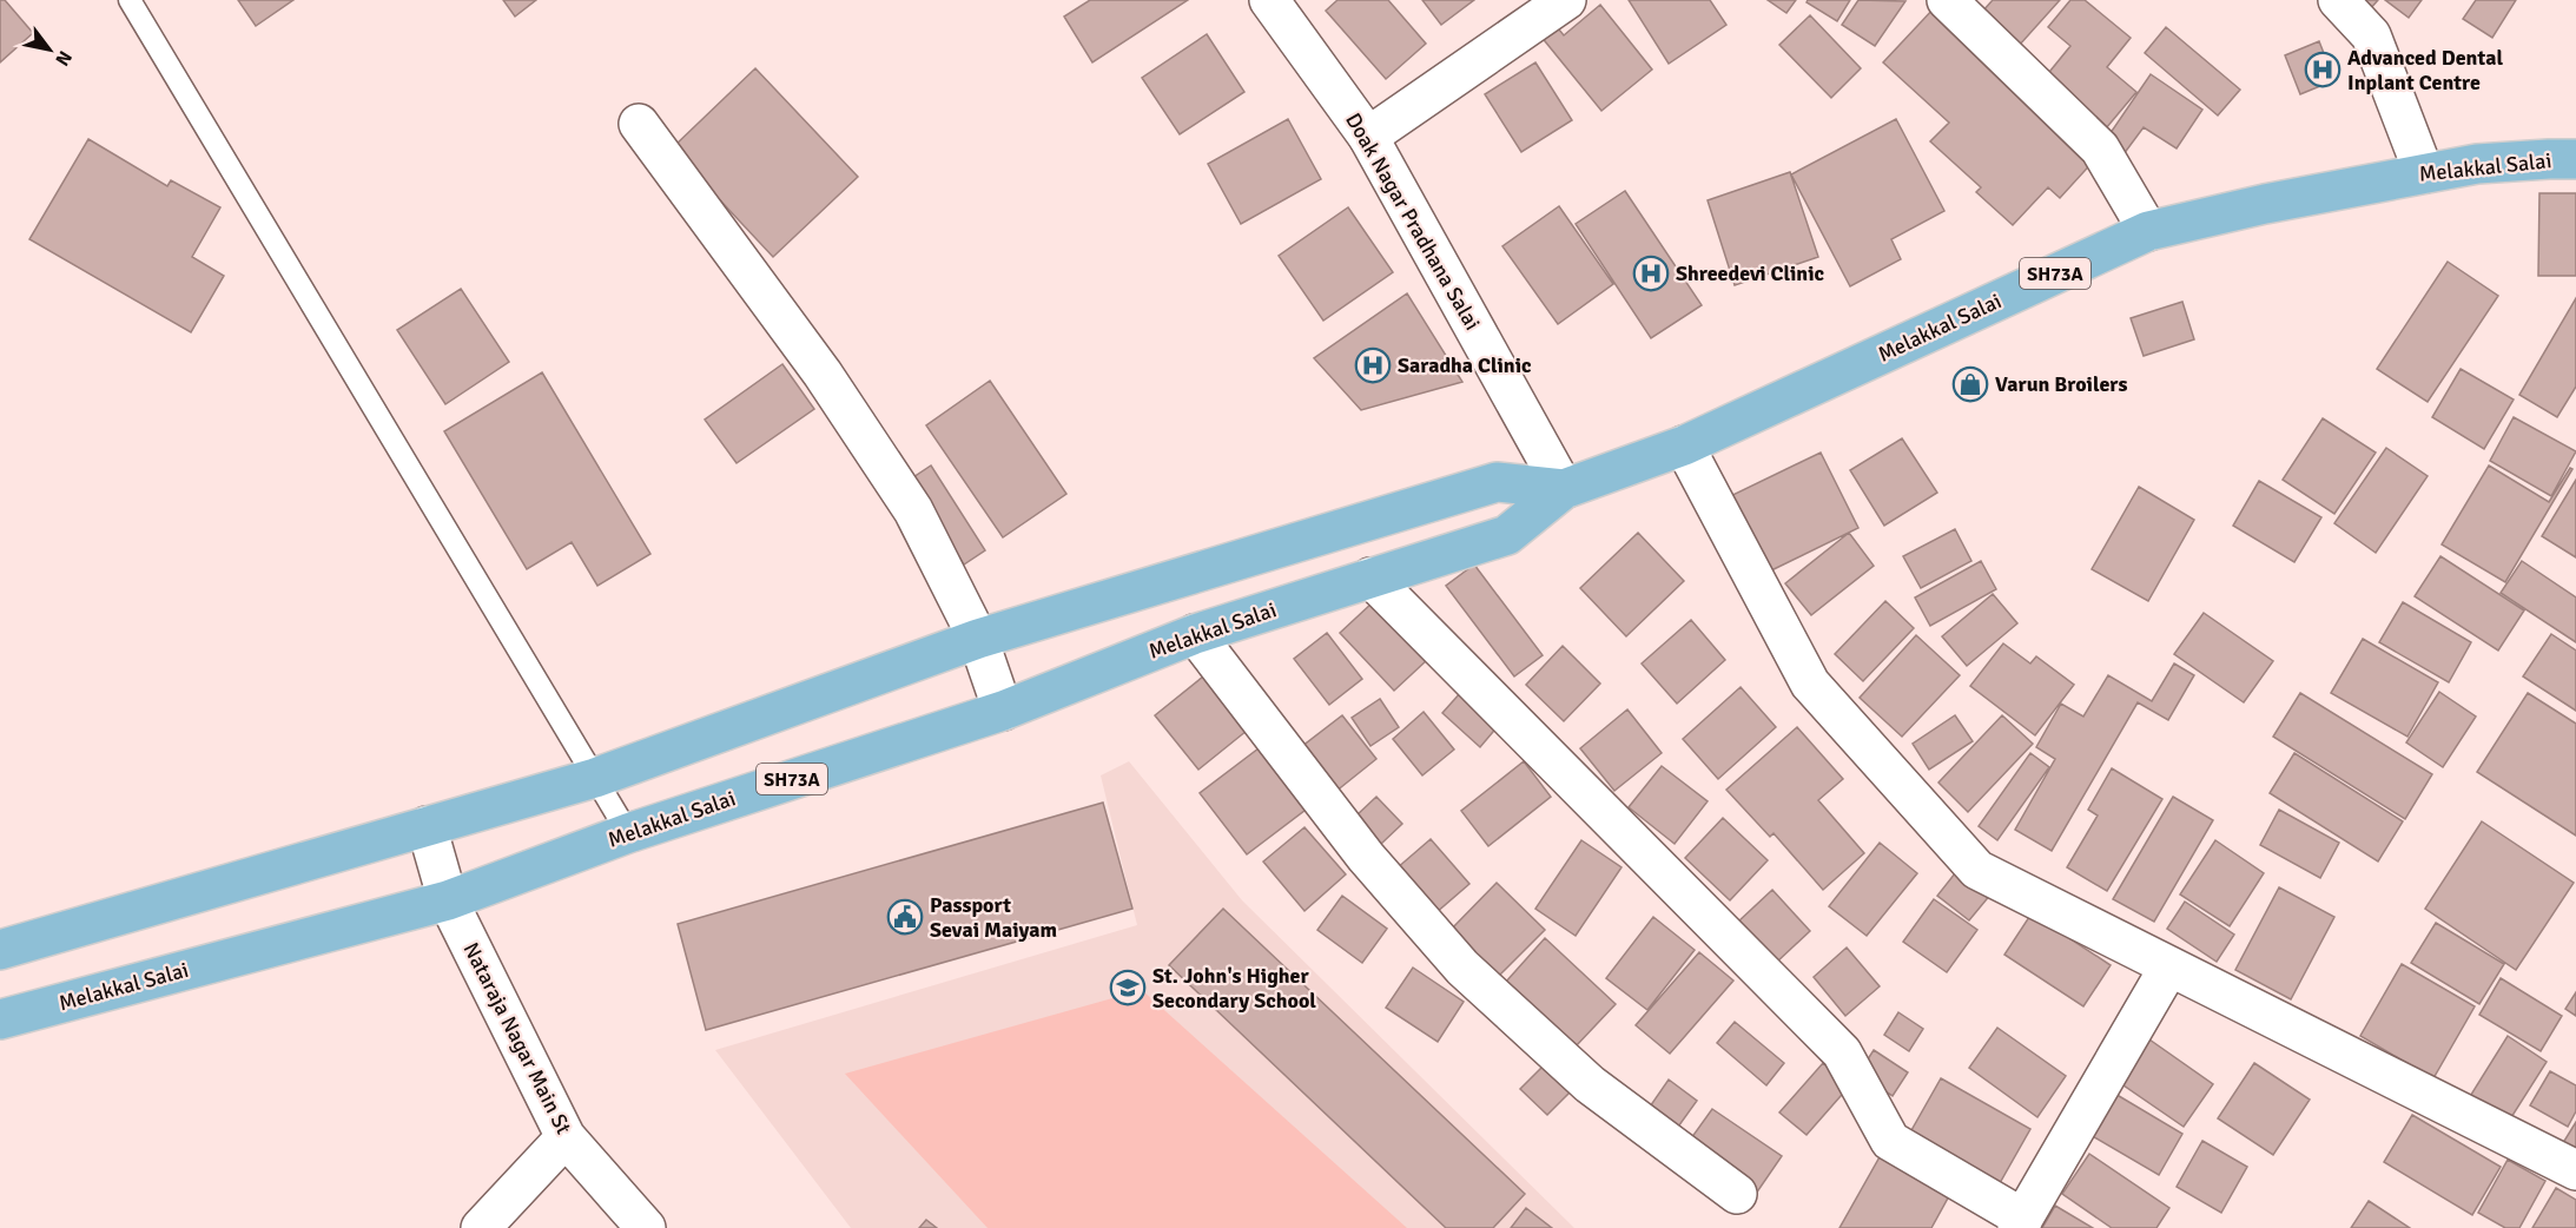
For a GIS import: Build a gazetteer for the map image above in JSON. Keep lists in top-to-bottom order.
{
  "streets": {
    "main road": ["Melakkal Salai", "SH73A"],
    "street": ["Doak Nagar Pradhana Salai", "Nataraja Nagar Main St"]
  },
  "crossings": [
    ["Melakkal Salai", "Doak Nagar Pradhana Salai"],
    ["Melakkal Salai", "Nataraja Nagar Main St"]
  ],
  "places": {
    "hospital": ["Advanced Dental Inplant Centre", "Shreedevi Clinic", "Saradha Clinic"],
    "shop": ["Varun Broilers"],
    "public building": ["Passport Sevai Maiyam"],
    "school or university": ["St. John's Higher Secondary School"]
  },
  "north": "bottom right"
}
